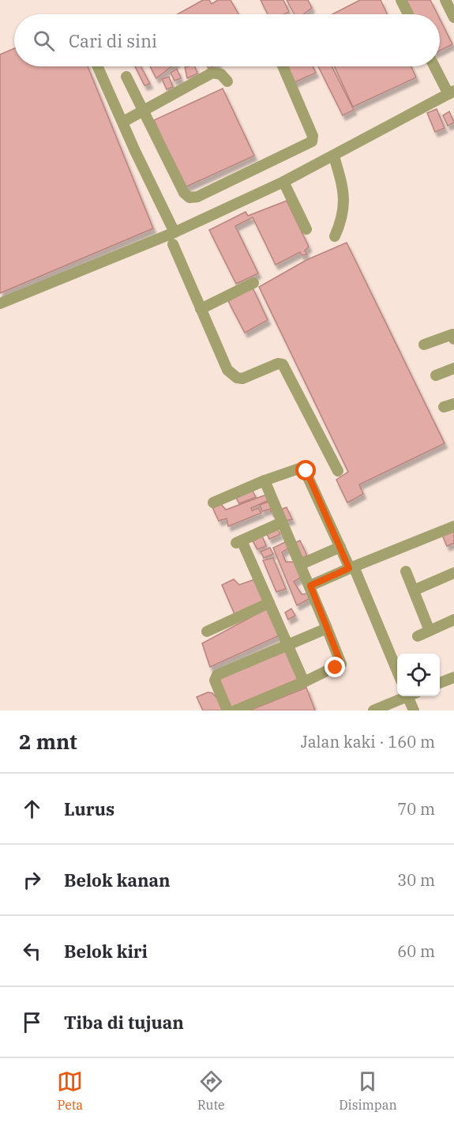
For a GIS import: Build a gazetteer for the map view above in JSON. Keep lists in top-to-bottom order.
{
  "page": {
    "search": "Cari di sini",
    "heading": ["2 mnt", "Jalan kaki · 160 m"],
    "list": [
      ["Lurus", "70 m"],
      ["Belok kanan", "30 m"],
      ["Belok kiri", "60 m"],
      "Tiba di tujuan"
    ],
    "nav": ["Peta", "Rute", "Disimpan"]
  }
}
